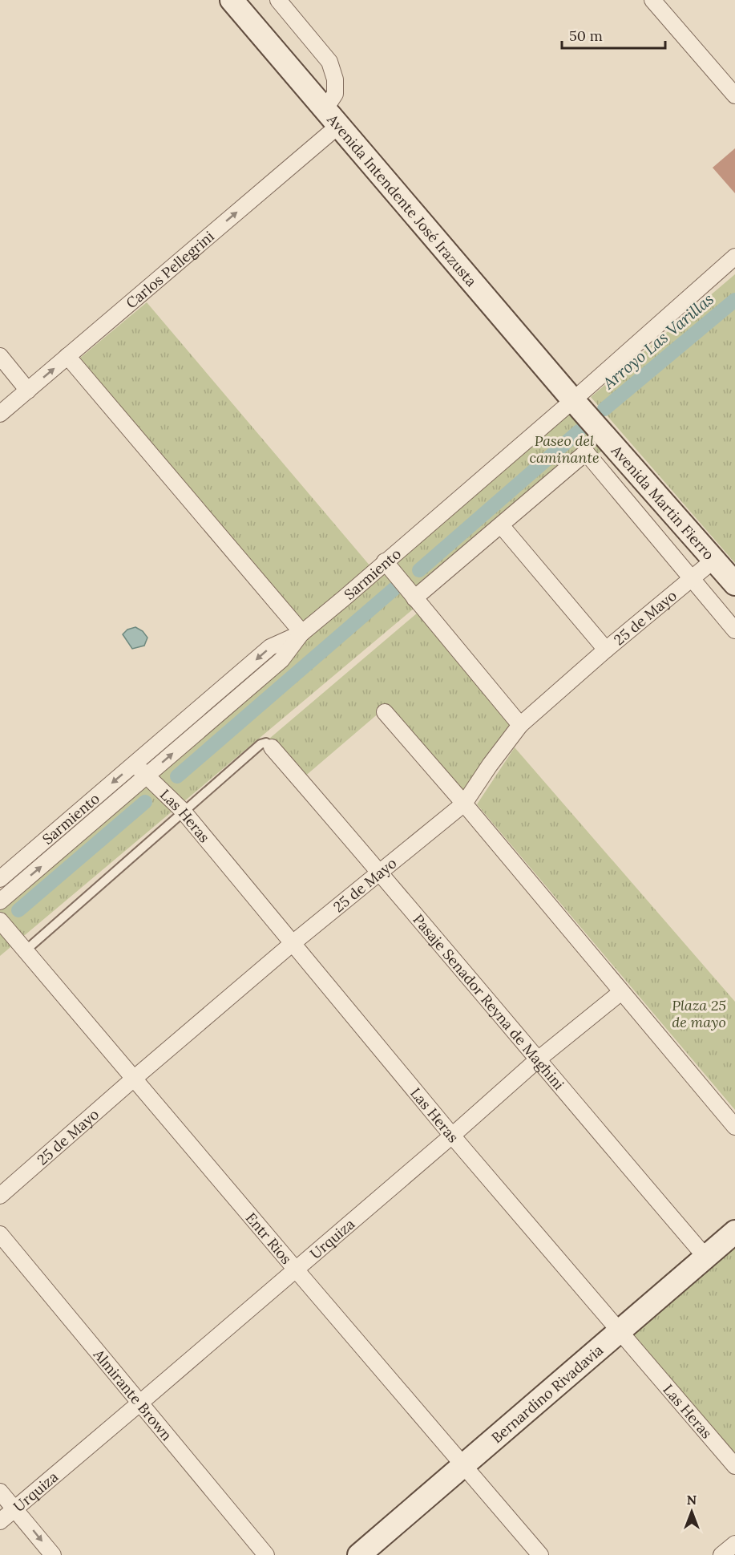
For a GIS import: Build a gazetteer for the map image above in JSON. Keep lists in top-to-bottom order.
{
  "streets": {
    "main road": ["Avenida Intendente José Irazusta", "Avenida Martin Fierro", "Bernardino Rivadavia"],
    "street": [
      "Carlos Pellegrini",
      "Sarmiento",
      "25 de Mayo",
      "Las Heras",
      "Pasaje Senador Reyna de Maghini",
      "Entr Rios",
      "Urquiza",
      "Almirante Brown"
    ]
  },
  "crossings": [
    ["Avenida Intendente José Irazusta", "Carlos Pellegrini"],
    ["Avenida Intendente José Irazusta", "Avenida Martin Fierro"],
    ["Avenida Intendente José Irazusta", "Sarmiento"],
    ["Avenida Martin Fierro", "Sarmiento"],
    ["Avenida Martin Fierro", "25 de Mayo"],
    ["Sarmiento", "Las Heras"],
    ["25 de Mayo", "Las Heras"],
    ["25 de Mayo", "Pasaje Senador Reyna de Maghini"],
    ["25 de Mayo", "Entr Rios"],
    ["Las Heras", "Urquiza"],
    ["Las Heras", "Bernardino Rivadavia"],
    ["Pasaje Senador Reyna de Maghini", "Urquiza"],
    ["Pasaje Senador Reyna de Maghini", "Bernardino Rivadavia"],
    ["Entr Rios", "Urquiza"],
    ["Entr Rios", "Bernardino Rivadavia"],
    ["Urquiza", "Almirante Brown"]
  ],
  "one_way": ["Carlos Pellegrini"],
  "water": ["Arroyo Las Varillas"],
  "parks": ["Paseo del caminante", "Plaza 25 de mayo"],
  "scale_bar": "50 m",
  "north": "top"
}
